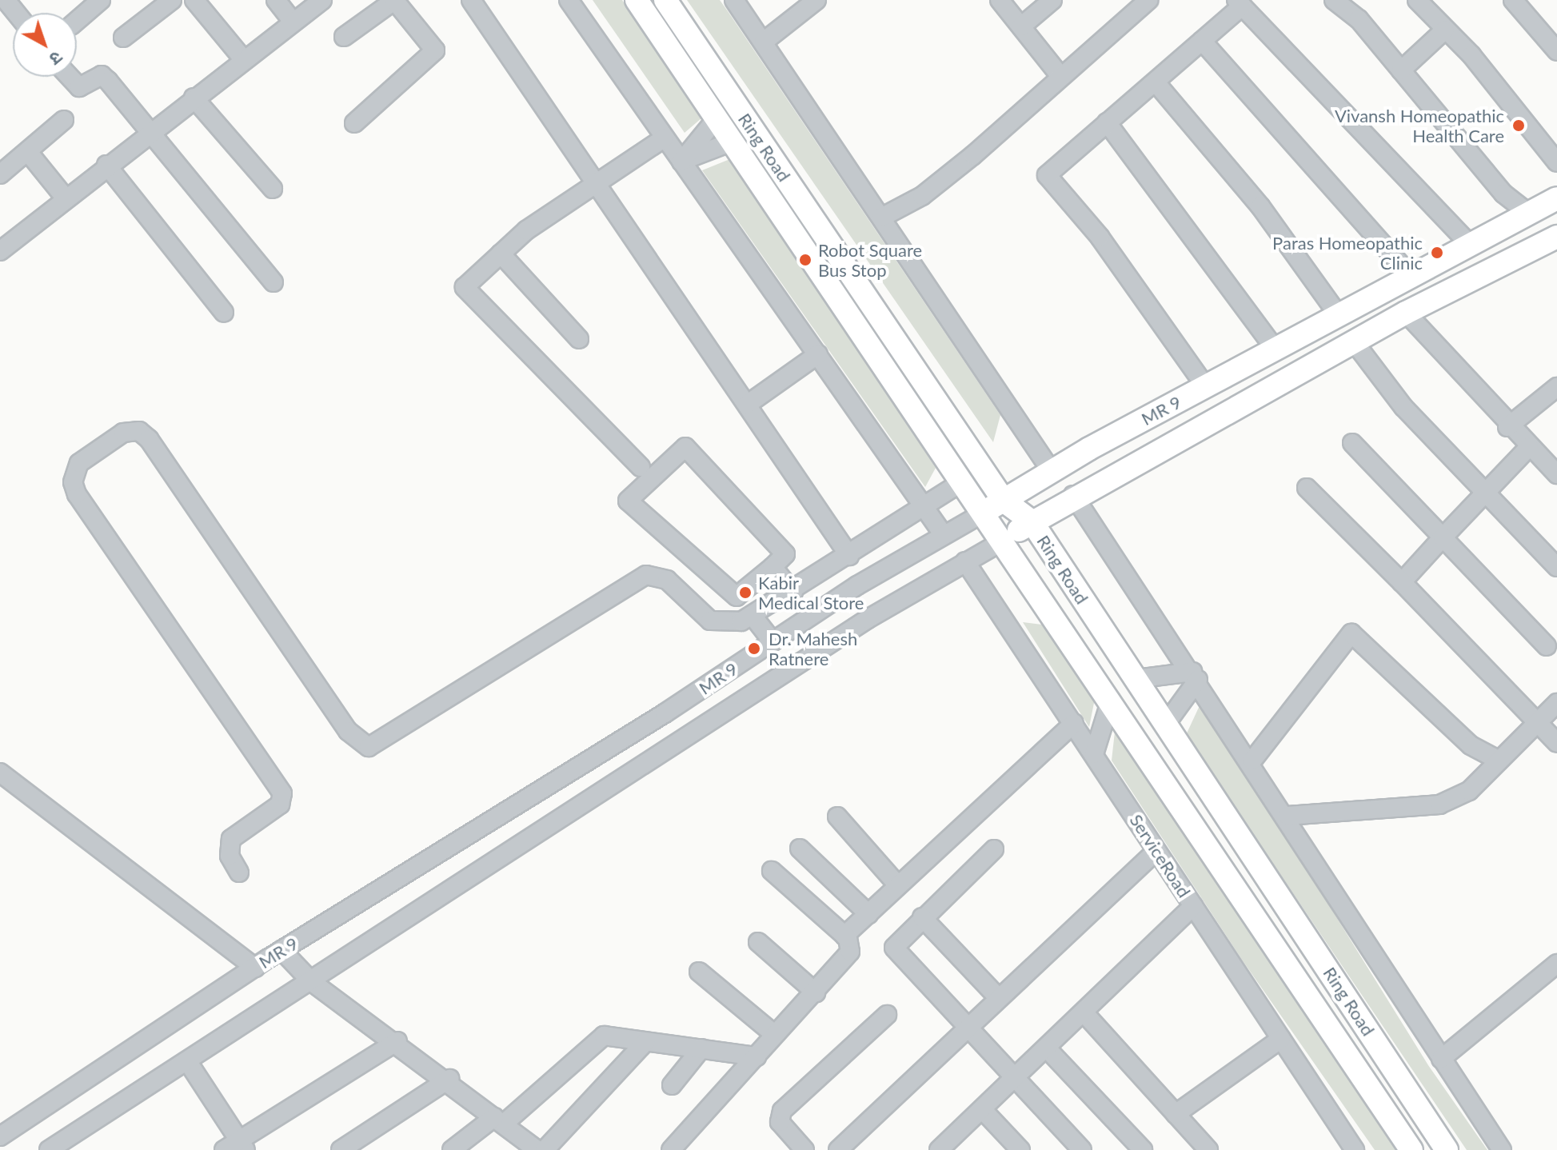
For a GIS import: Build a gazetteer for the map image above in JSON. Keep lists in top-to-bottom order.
{
  "streets": {
    "main road": ["Ring Road", "MR 9"],
    "street": ["ServiceRoad"]
  },
  "crossings": [
    ["Ring Road", "MR 9"],
    ["MR 9", "ServiceRoad"]
  ],
  "places": [
    "Vivansh Homeopathic Health Care",
    "Paras Homeopathic Clinic",
    "Robot Square Bus Stop",
    "Kabir Medical Store",
    "Dr. Mahesh Ratnere"
  ],
  "north": "bottom right"
}
